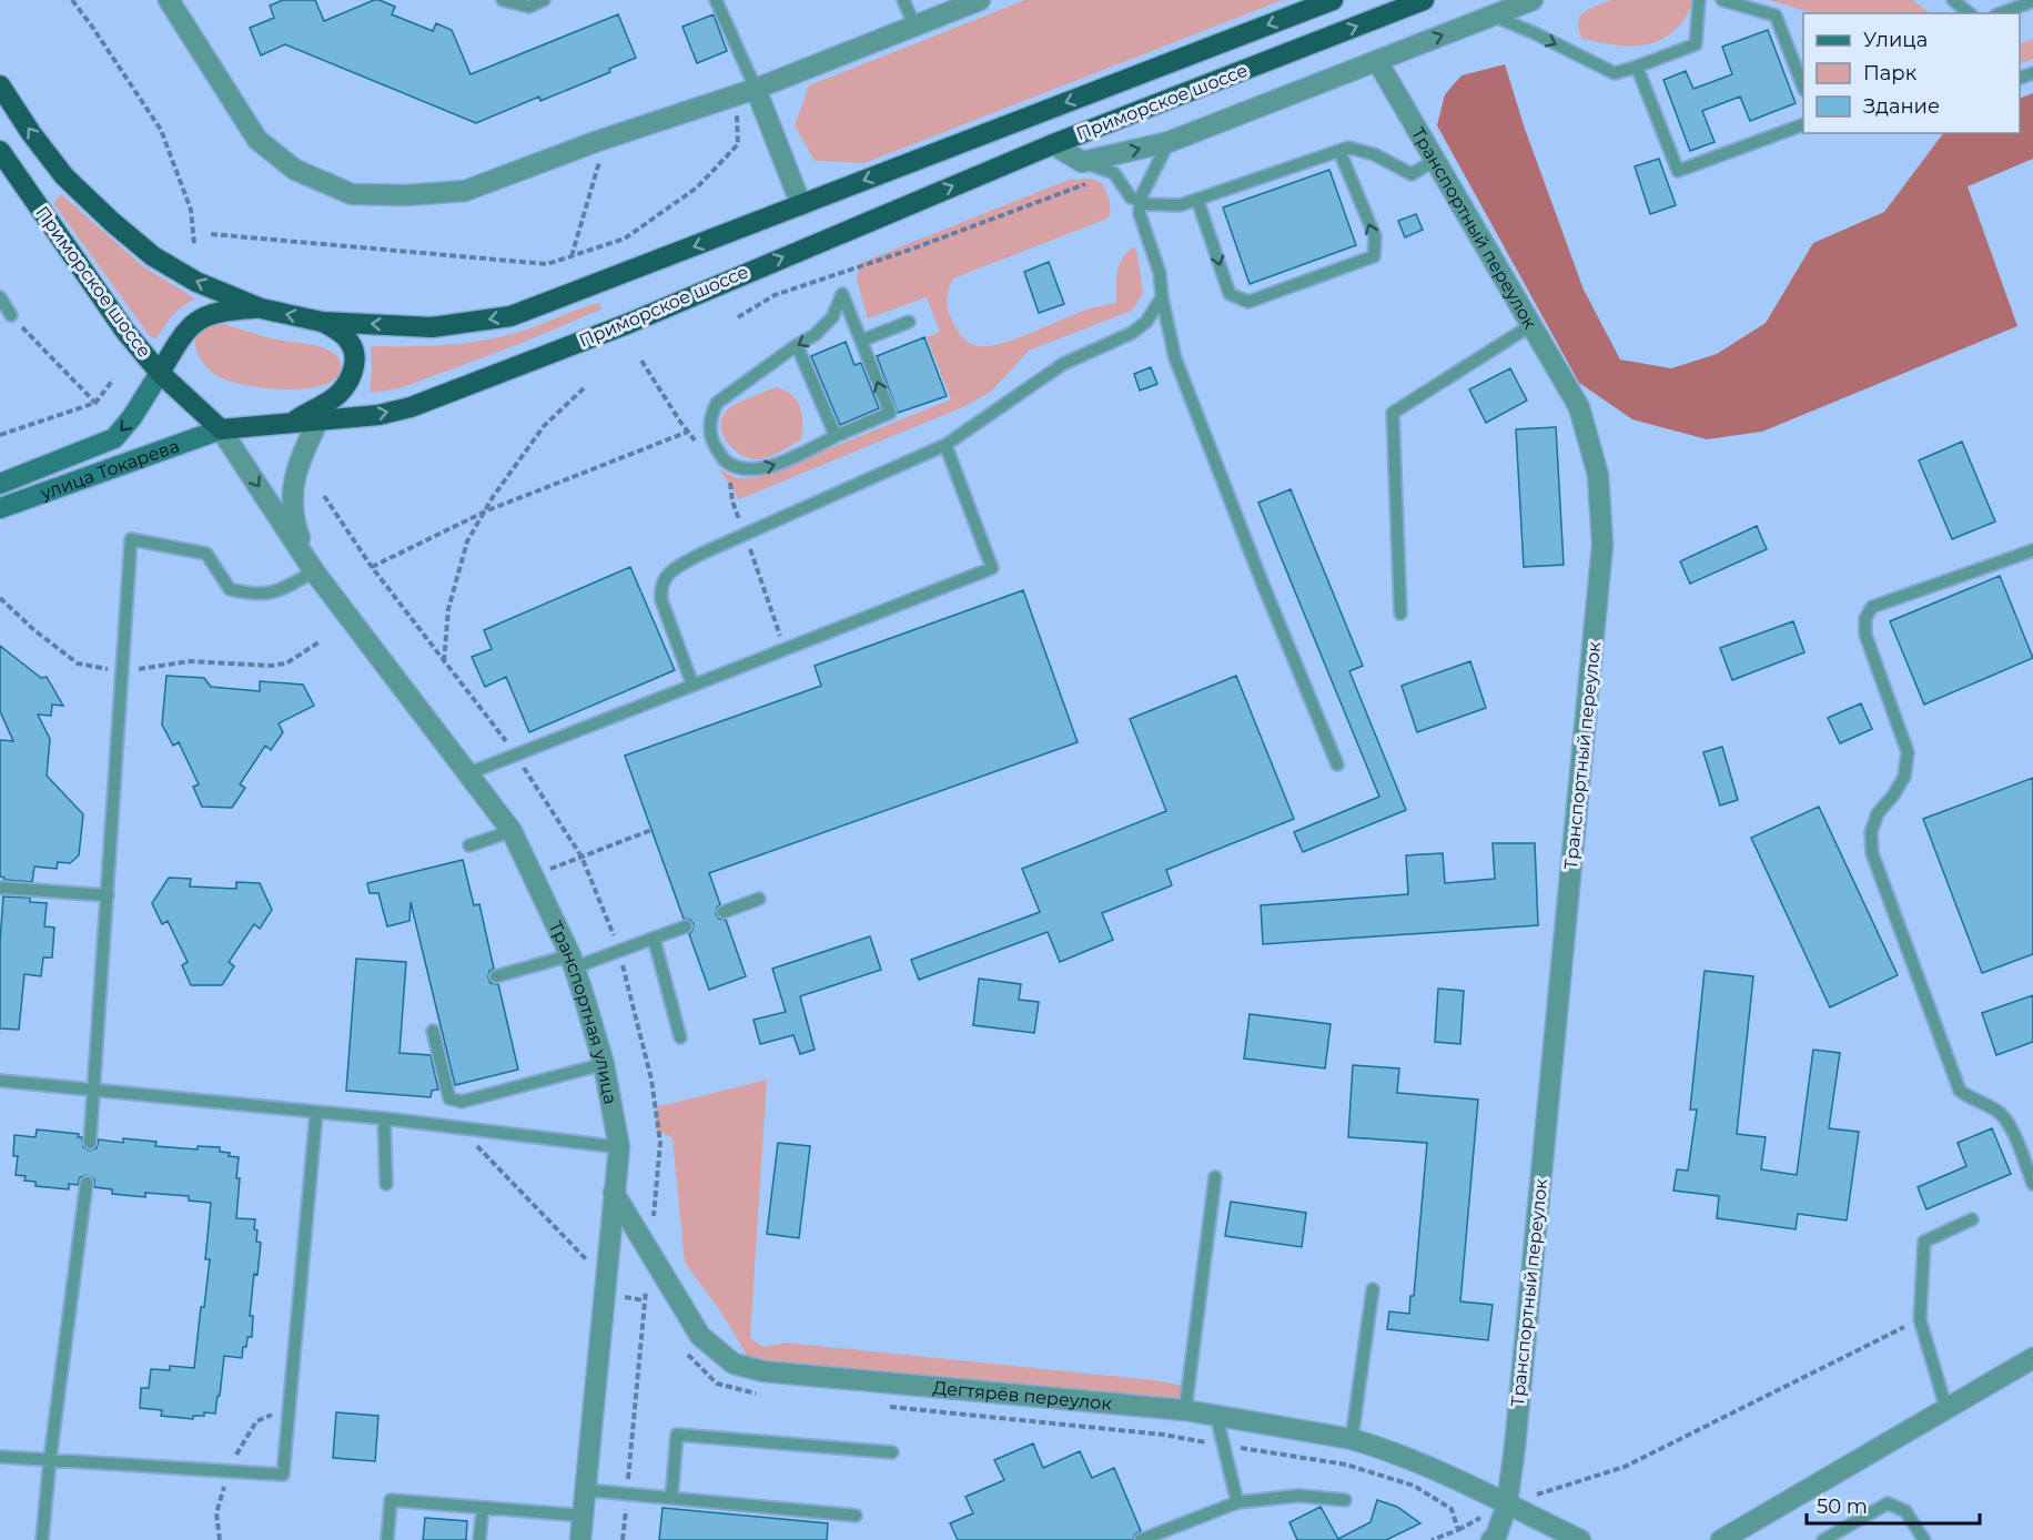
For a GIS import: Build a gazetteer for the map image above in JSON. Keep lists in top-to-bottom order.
{
  "streets": {
    "highway": ["Приморское шоссе"],
    "main road": ["улица Токарева"],
    "street": ["Транспортный переулок", "Транспортная улица", "Дегтярёв переулок"]
  },
  "crossings": [
    ["Приморское шоссе", "улица Токарева"],
    ["Приморское шоссе", "Транспортная улица"],
    ["Транспортный переулок", "Дегтярёв переулок"],
    ["улица Токарева", "Транспортная улица"],
    ["Транспортная улица", "Дегтярёв переулок"]
  ],
  "legend": ["Улица", "Парк", "Здание"],
  "scale_bar": "50 m"
}
